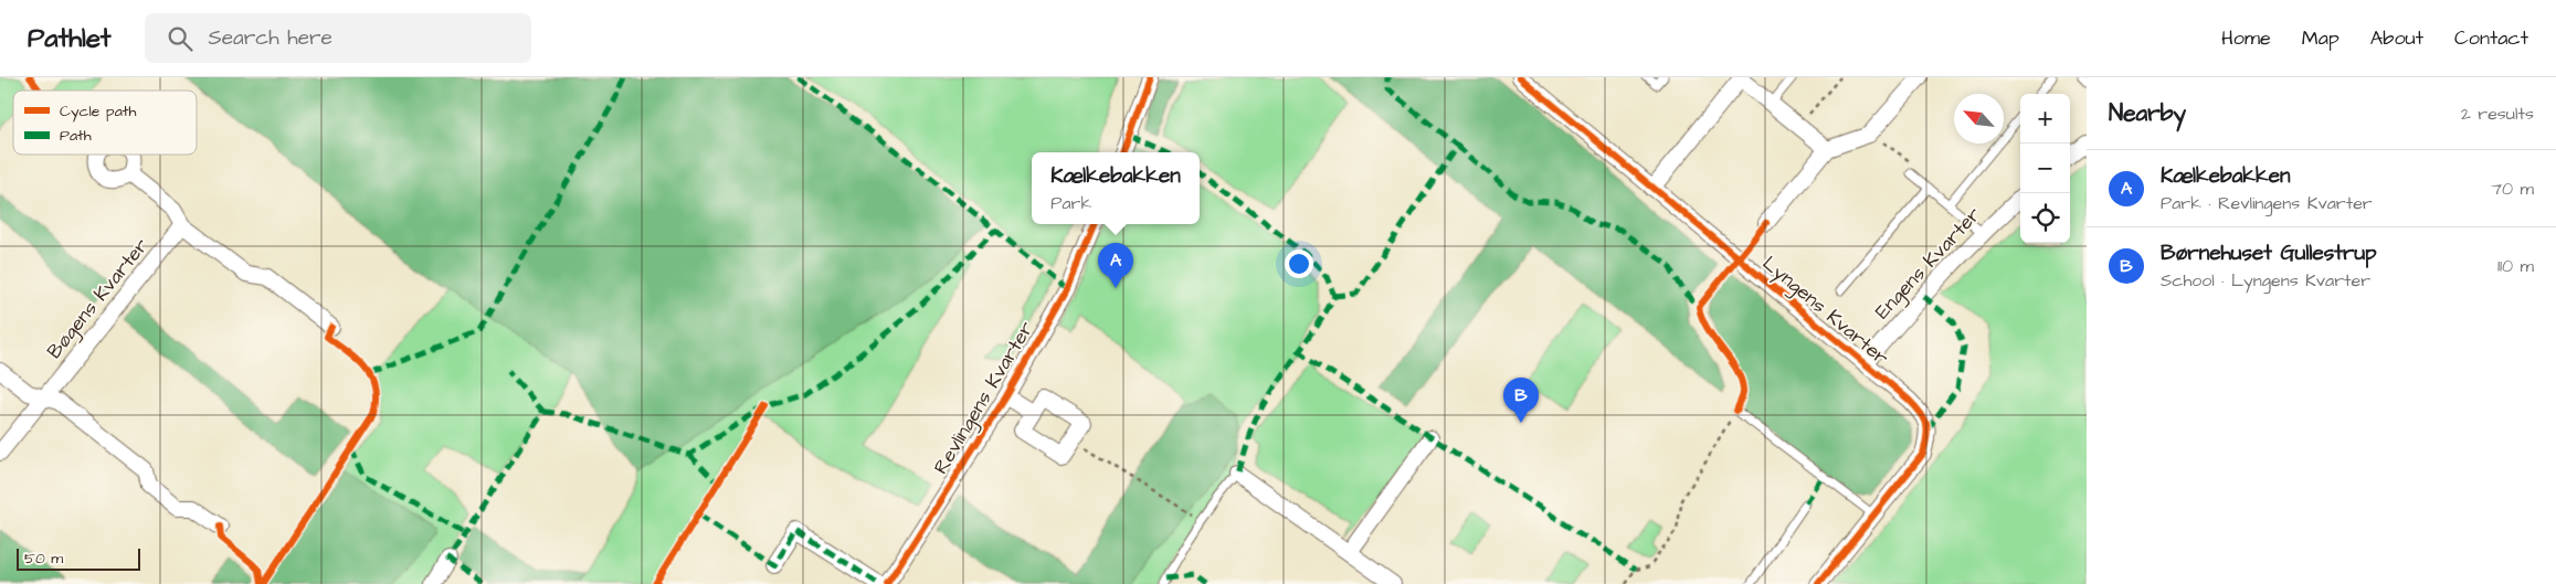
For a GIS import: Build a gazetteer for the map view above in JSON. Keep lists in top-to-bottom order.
{
  "streets": {
    "street": [
      "Engens Kvarter",
      "Bøgens Kvarter",
      "Lyngens Kvarter",
      "Revlingens Kvarter"
    ]
  },
  "crossings": [
    ["Engens Kvarter", "Lyngens Kvarter"]
  ],
  "legend": ["Cycle path", "Path"],
  "scale_bar": "50 m",
  "north": "top left",
  "page": {
    "header": "Pathlet",
    "search": "Search here",
    "nav": [
      "Home",
      "Map",
      "About",
      "Contact"
    ],
    "heading": ["Nearby", "2 results"],
    "map_buttons": ["+", "−"],
    "list": [
      {
        "mark": "A",
        "name": "Kælkebakken",
        "note": "Park · Revlingens Kvarter",
        "value": "70 m"
      },
      {
        "mark": "B",
        "name": "Børnehuset Gullestrup",
        "note": "School · Lyngens Kvarter",
        "value": "110 m"
      }
    ],
    "popup": ["Kælkebakken", "Park"],
    "pins": ["A", "B"],
    "scale": "50 m"
  }
}
